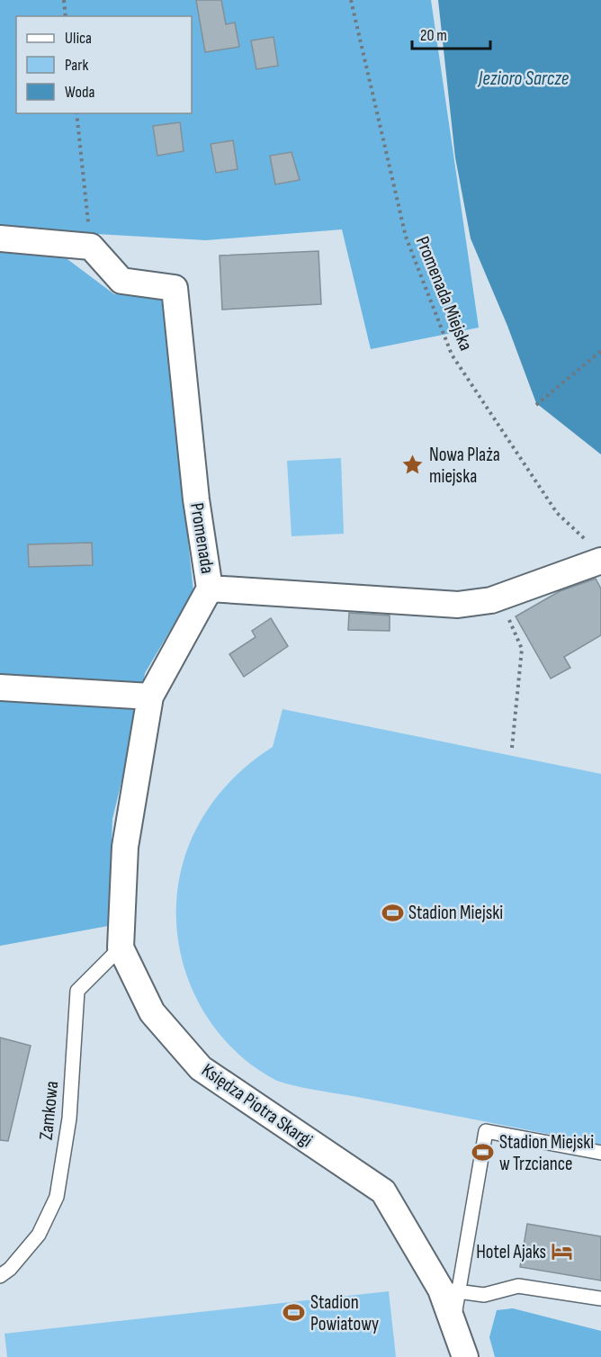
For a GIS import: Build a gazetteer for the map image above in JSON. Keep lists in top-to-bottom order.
{
  "streets": {
    "street": ["Promenada", "Księdza Piotra Skargi"],
    "lane": ["Zamkowa"],
    "path": ["Promenada Miejska"]
  },
  "crossings": [
    ["Promenada Miejska", "Promenada"],
    ["Promenada", "Księdza Piotra Skargi"],
    ["Księdza Piotra Skargi", "Zamkowa"]
  ],
  "water": ["Jezioro Sarcze"],
  "places": {
    "place": ["Nowa Plaża miejska"],
    "sports": ["Stadion Miejski", "Stadion Miejski w Trzciance", "Stadion Powiatowy"],
    "hotel": ["Hotel Ajaks"]
  },
  "legend": ["Ulica", "Park", "Woda"],
  "scale_bar": "20 m"
}
